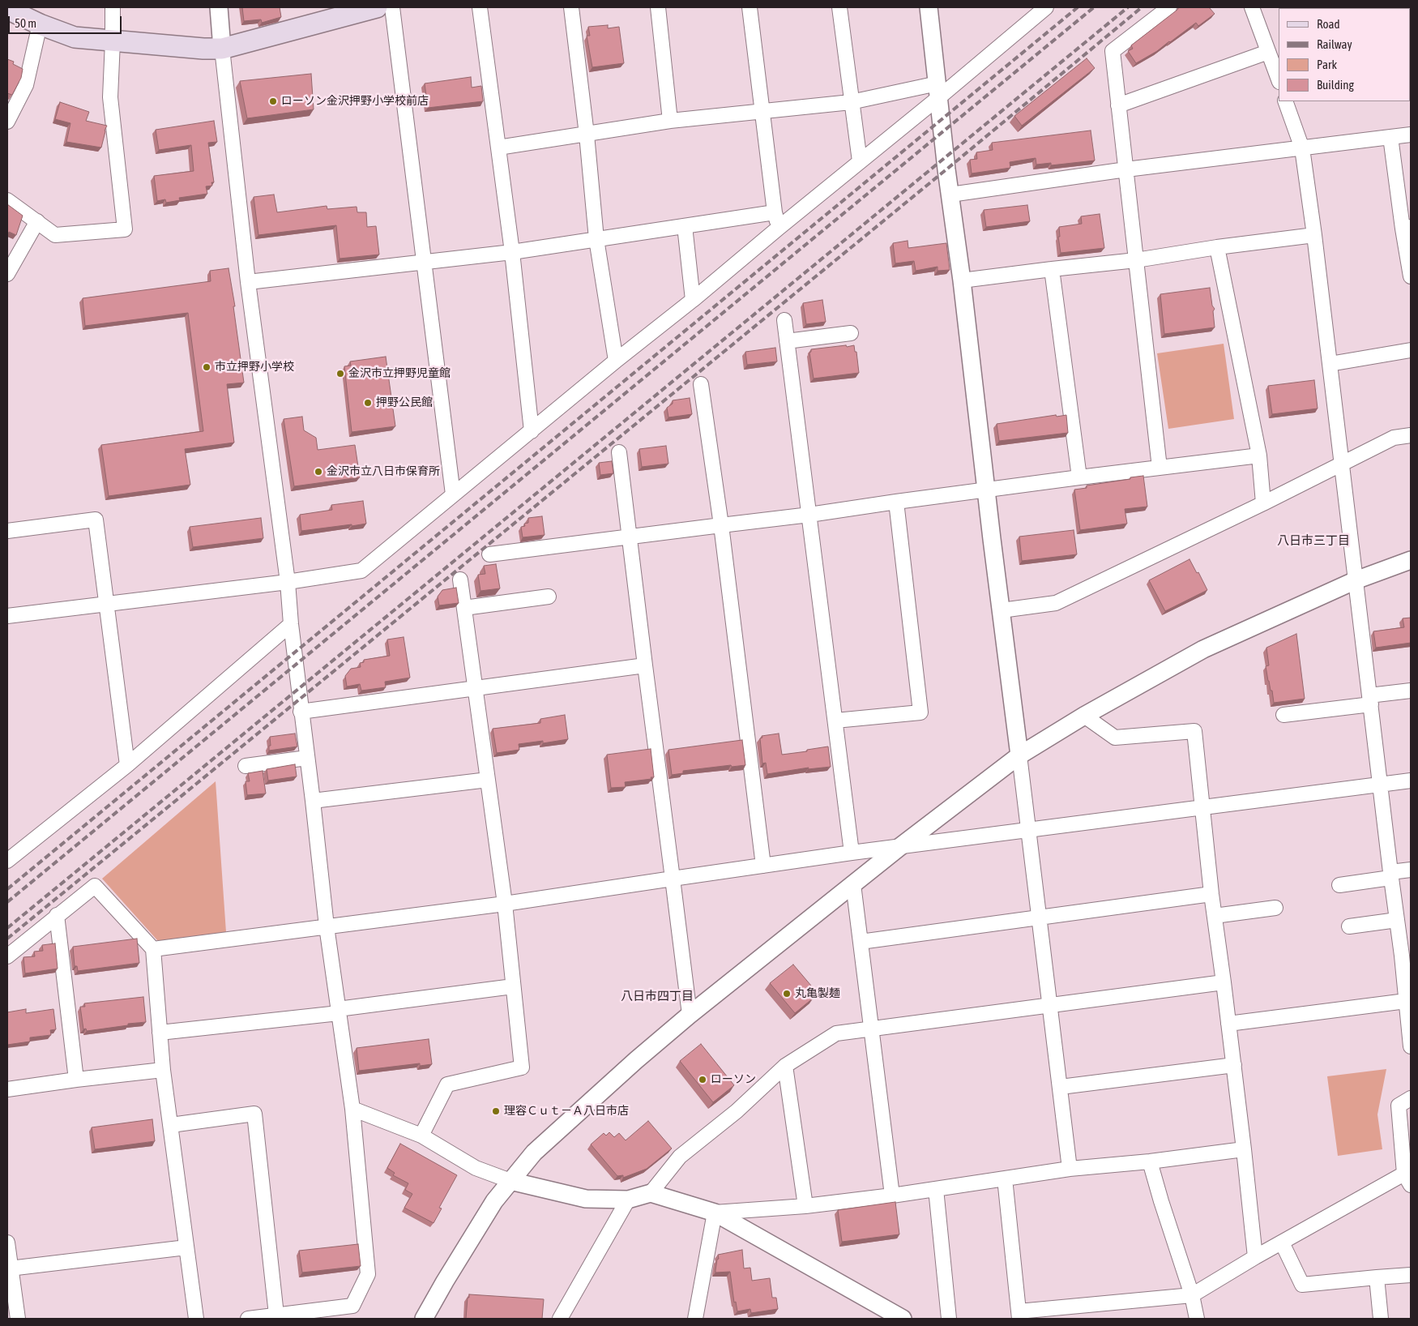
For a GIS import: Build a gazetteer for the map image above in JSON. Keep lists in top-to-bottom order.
{
  "districts": ["八日市三丁目", "八日市四丁目"],
  "places": [
    "ローソン金沢押野小学校前店",
    "市立押野小学校",
    "金沢市立押野児童館",
    "押野公民館",
    "金沢市立八日市保育所",
    "丸亀製麺",
    "ローソン",
    "理容Ｃｕｔ－Ａ八日市店"
  ],
  "legend": [
    "Road",
    "Railway",
    "Park",
    "Building"
  ],
  "scale_bar": "50 m"
}
